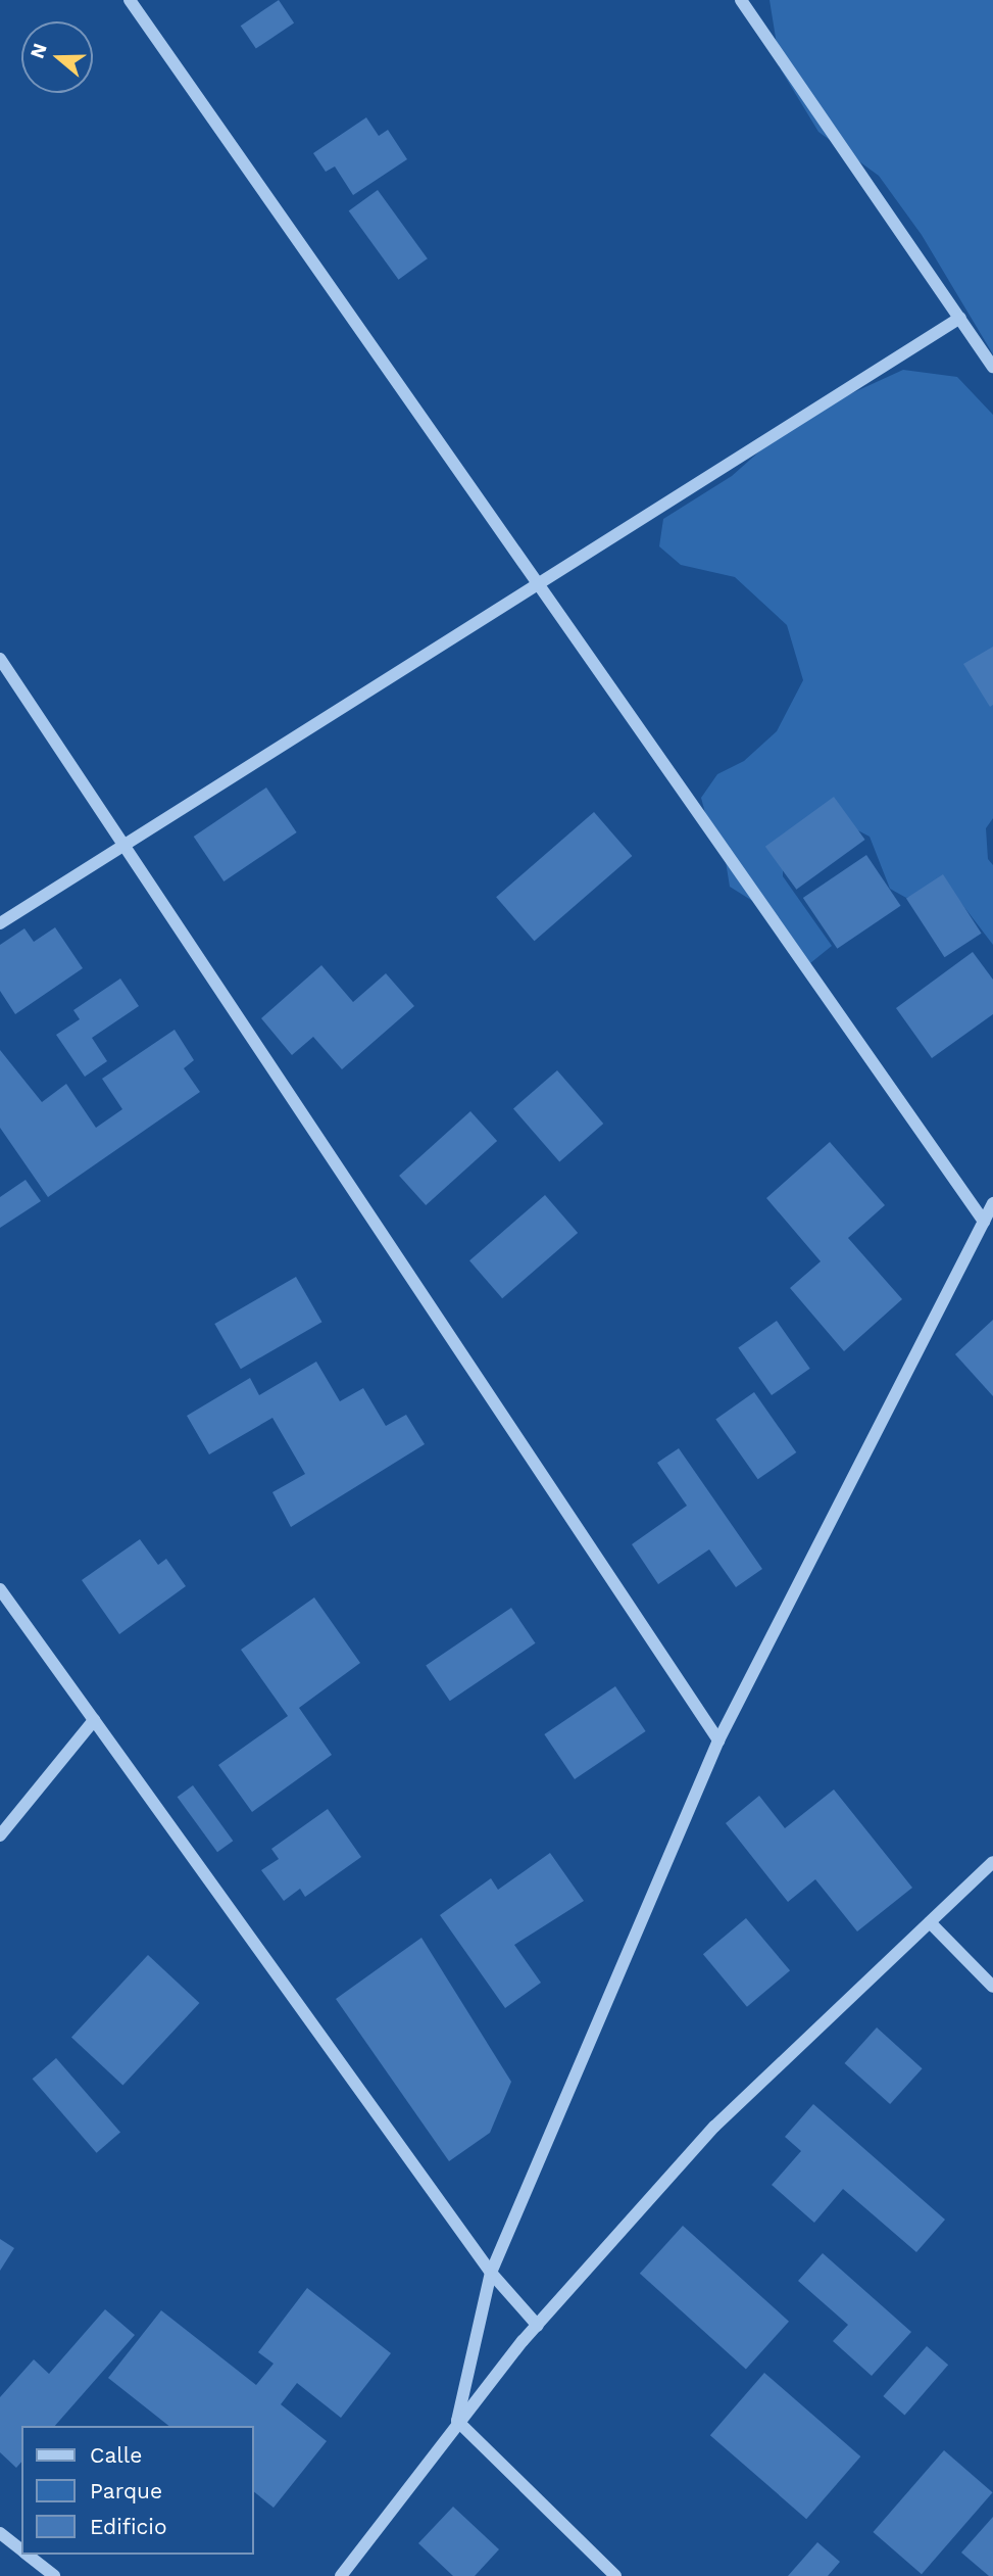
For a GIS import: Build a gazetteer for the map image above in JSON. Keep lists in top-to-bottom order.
{
  "legend": ["Calle", "Parque", "Edificio"],
  "north": "left"
}
